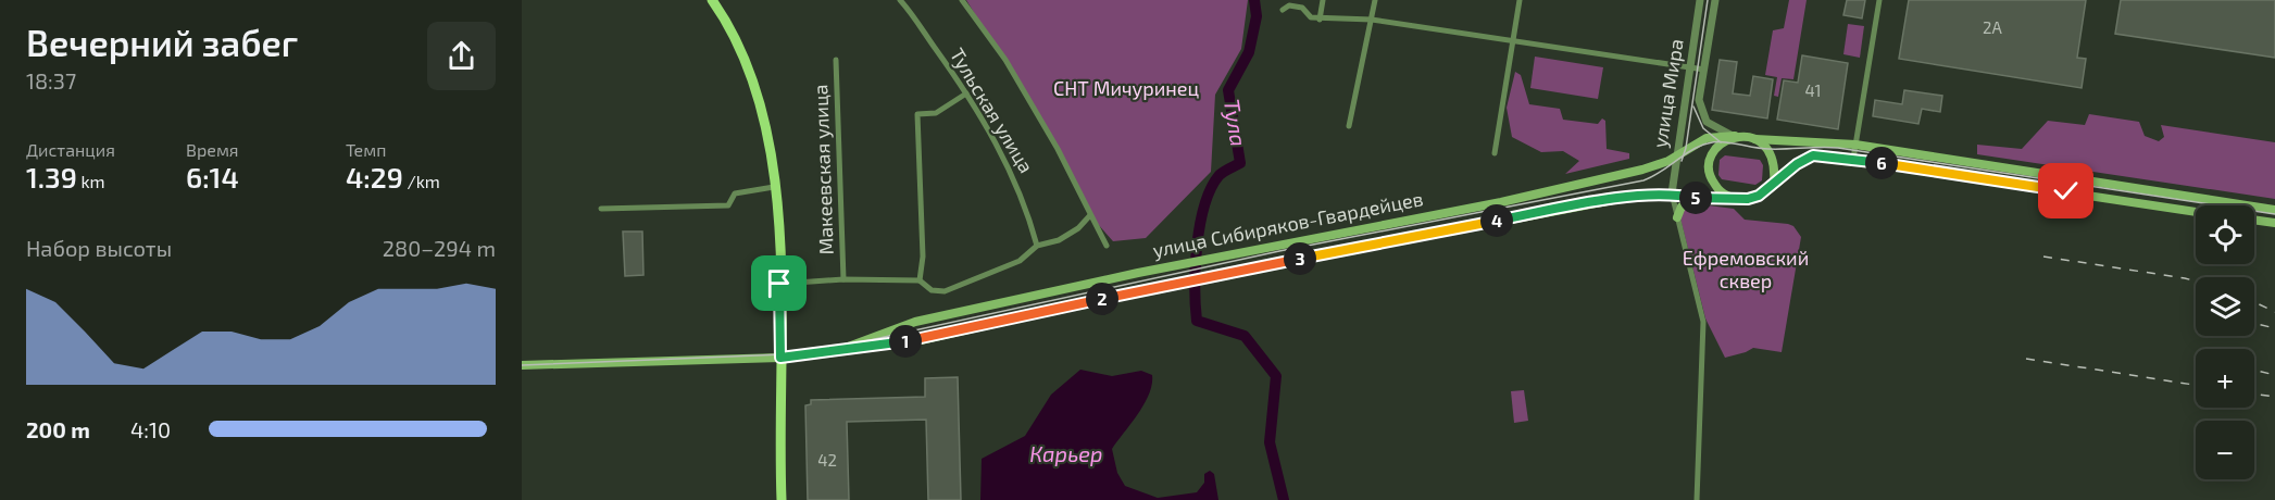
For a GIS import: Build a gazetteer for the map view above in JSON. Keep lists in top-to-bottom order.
{
  "streets": {
    "main road": ["улица Сибиряков-Гвардейцев"],
    "street": ["улица Мира", "Тульская улица", "Макеевская улица"]
  },
  "crossings": [
    ["улица Мира", "улица Сибиряков-Гвардейцев"],
    ["Тульская улица", "Макеевская улица"]
  ],
  "water": ["Тула", "Карьер"],
  "parks": ["СНТ Мичуринец", "Ефремовский сквер"],
  "house_numbers": ["2А", "41", "42"],
  "page": {
    "heading": ["Вечерний забег", "18:37"],
    "stats": [
      ["Дистанция", "1.39 km"],
      ["Время", "6:14"],
      ["Темп", "4:29 /km"]
    ],
    "pins": [
      "6",
      "5",
      "4",
      "3",
      "2",
      "1"
    ],
    "map_buttons": ["+", "−"],
    "chart": ["Набор высоты", "280–294 m"],
    "list": [
      {
        "name": "200 m",
        "note": "4:10"
      }
    ]
  }
}
